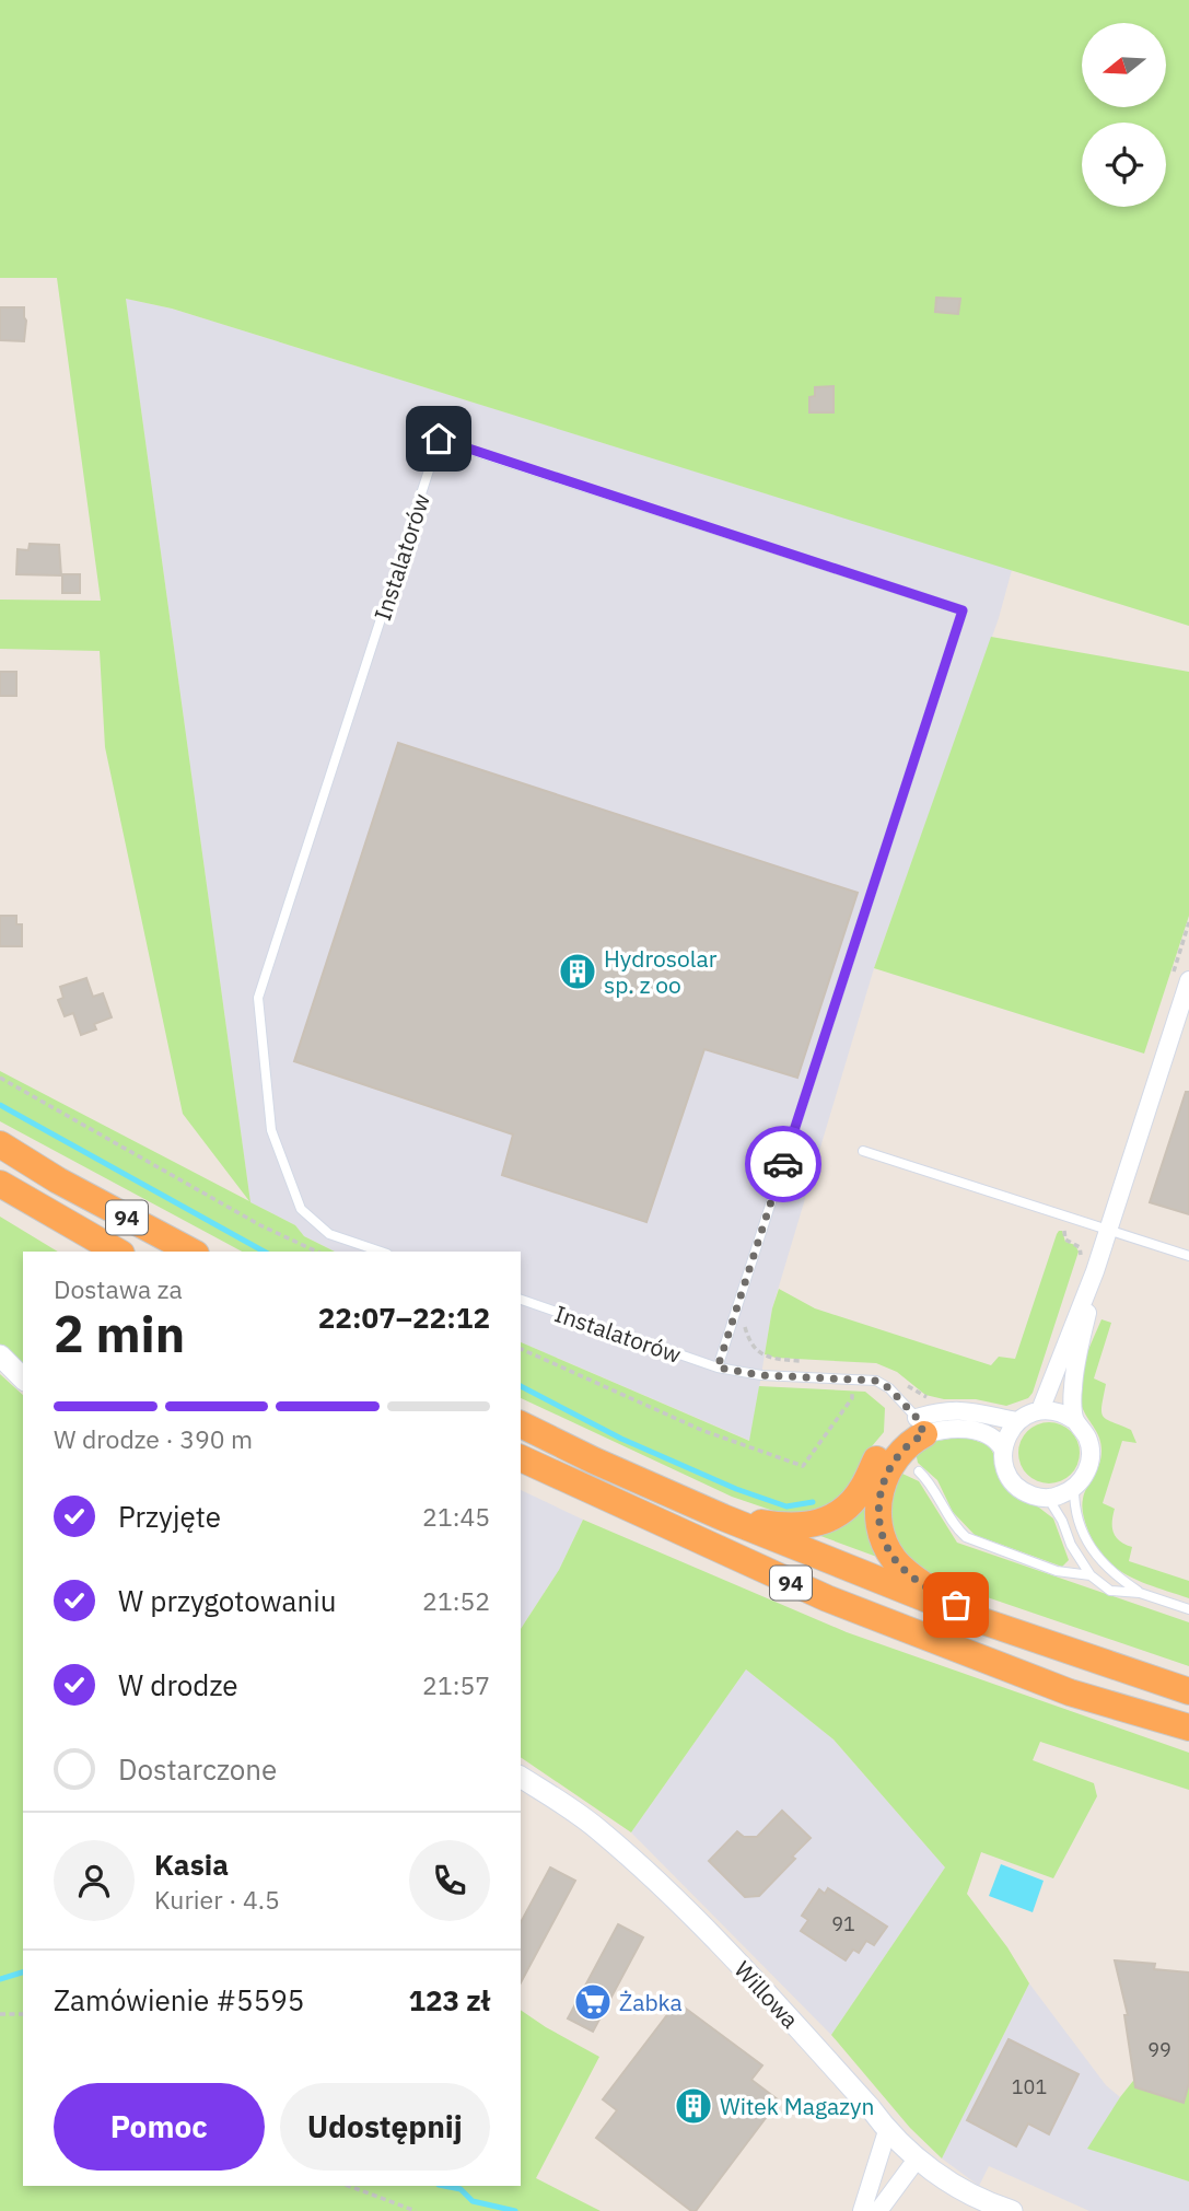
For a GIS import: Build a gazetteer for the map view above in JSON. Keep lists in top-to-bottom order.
{
  "streets": {
    "highway": ["94"],
    "street": ["Willowa"],
    "lane": ["Instalatorów"]
  },
  "places": {
    "building": ["Hydrosolar sp. z oo", "Witek Magazyn"],
    "supermarket": ["Żabka"]
  },
  "house_numbers": ["91", "99", "101"],
  "north": "left",
  "page": {
    "heading": ["2 min", "Dostawa za", "22:07–22:12"],
    "panel": [
      "Kasia",
      "Kurier · 4.5",
      "Zamówienie #5595",
      "123 zł"
    ],
    "bar": "W drodze · 390 m",
    "list": [
      ["Przyjęte", "21:45"],
      ["W przygotowaniu", "21:52"],
      ["W drodze", "21:57"],
      "Dostarczone"
    ],
    "buttons": ["Pomoc", "Udostępnij"]
  }
}
